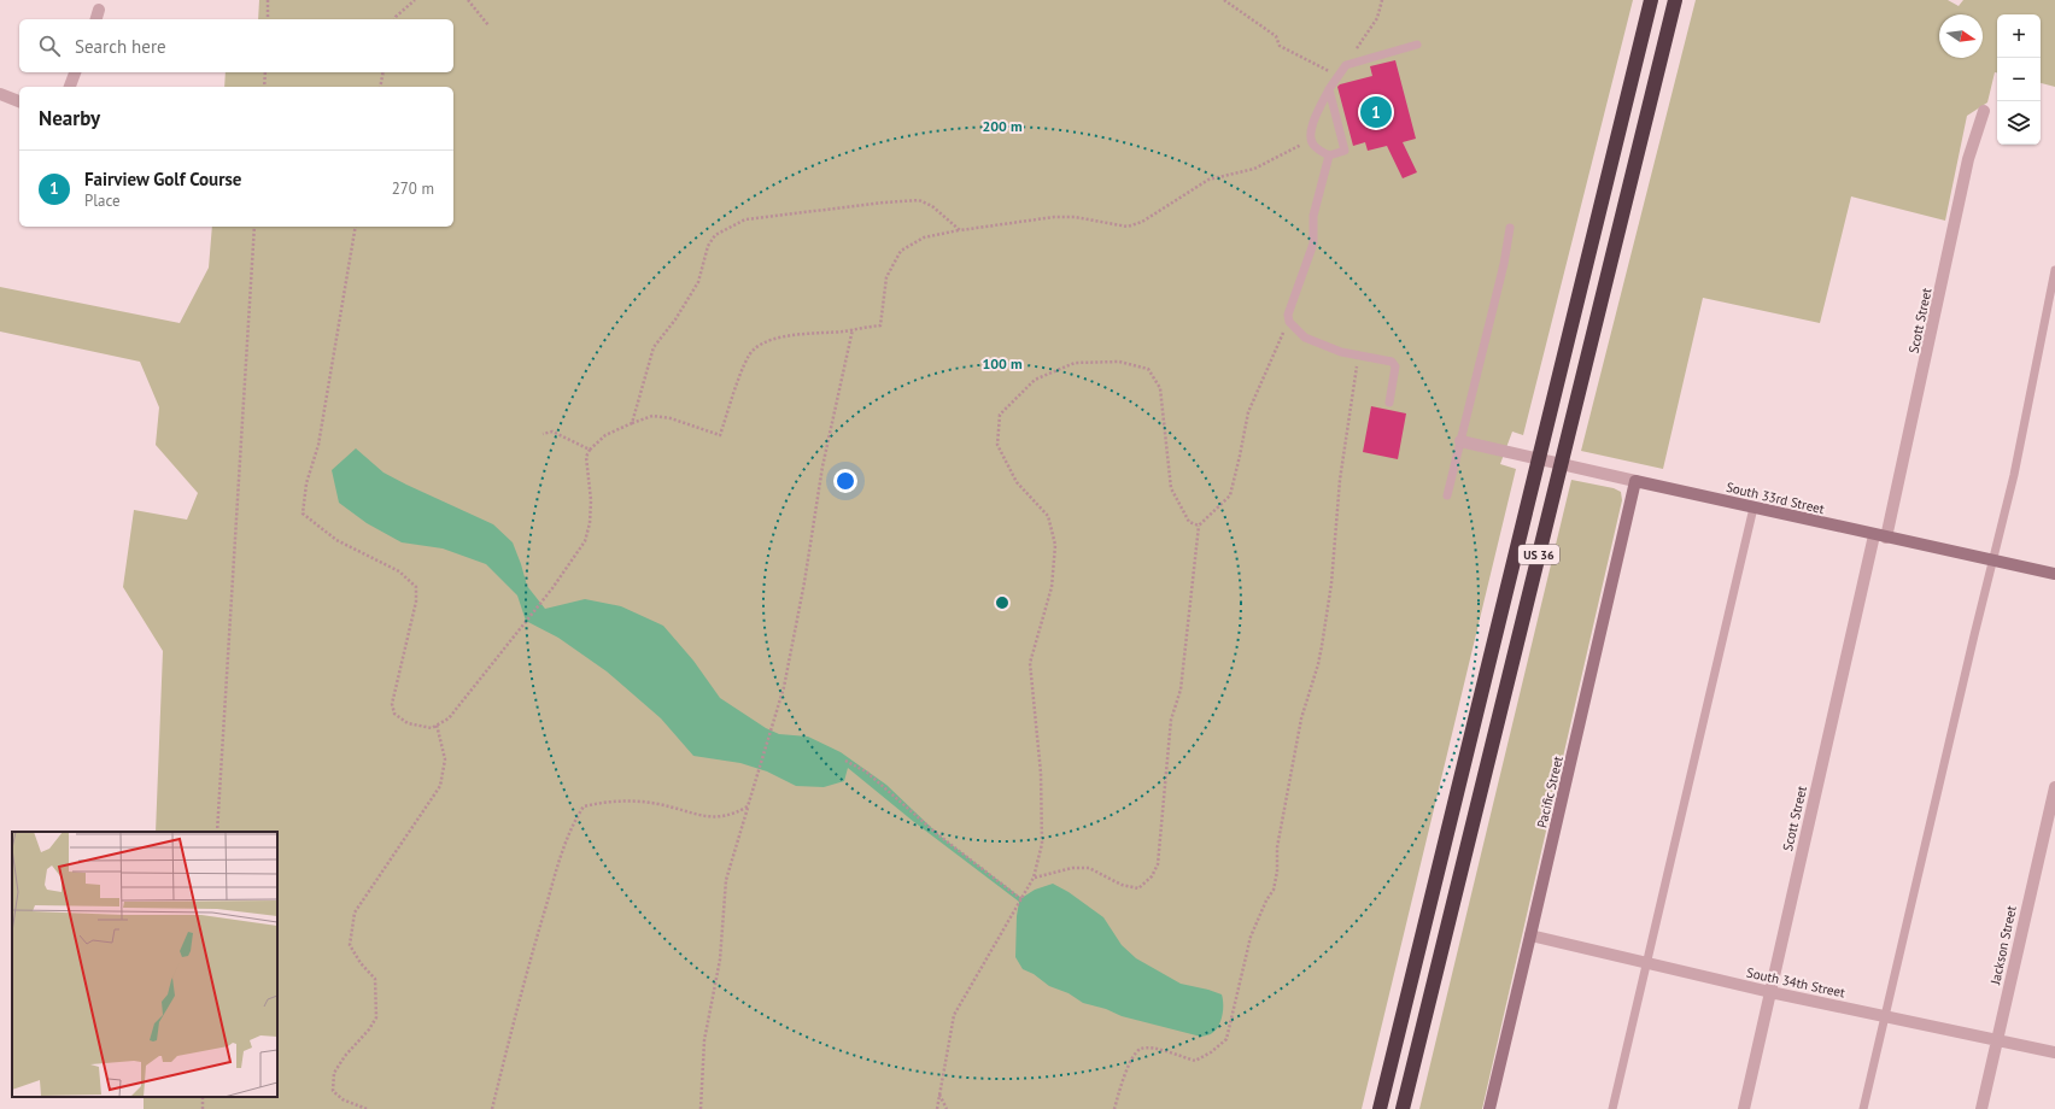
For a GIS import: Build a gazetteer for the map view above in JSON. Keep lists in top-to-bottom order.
{
  "streets": {
    "highway": ["US 36"],
    "street": [
      "Scott Street",
      "South 33rd Street",
      "Pacific Street",
      "Jackson Street",
      "South 34th Street"
    ]
  },
  "crossings": [
    ["Scott Street", "South 33rd Street"],
    ["Scott Street", "South 34th Street"],
    ["South 33rd Street", "Pacific Street"],
    ["Pacific Street", "South 34th Street"],
    ["Jackson Street", "South 34th Street"]
  ],
  "north": "right",
  "page": {
    "map_buttons": ["+", "−"],
    "search": "Search here",
    "heading": "Nearby",
    "pins": "1",
    "list": [
      {
        "mark": "1",
        "name": "Fairview Golf Course",
        "note": "Place",
        "value": "270 m"
      }
    ]
  },
  "rings": ["200 m", "100 m"]
}
